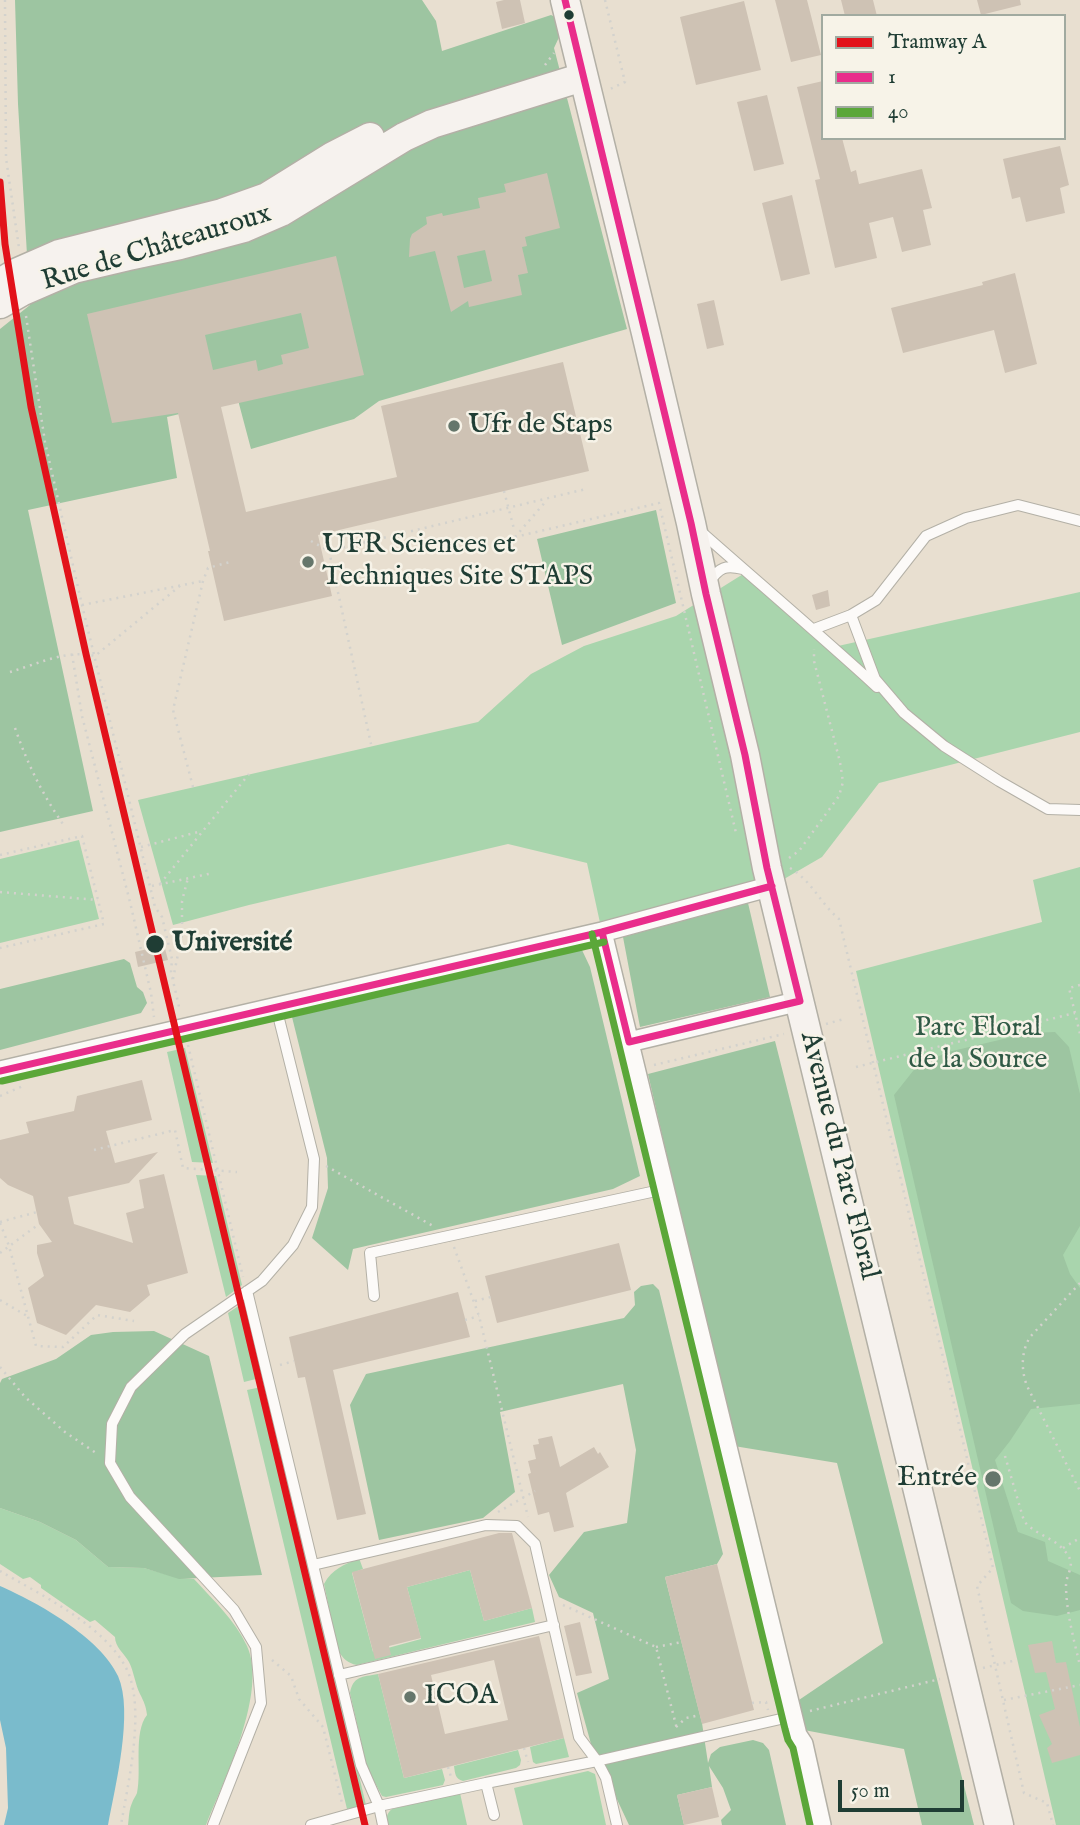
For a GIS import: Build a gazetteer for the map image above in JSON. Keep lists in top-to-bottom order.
{
  "streets": {
    "main road": ["Rue de Châteauroux", "Avenue du Parc Floral"]
  },
  "crossings": [
    ["Rue de Châteauroux", "Avenue du Parc Floral"]
  ],
  "parks": ["Parc Floral de la Source"],
  "places": [
    "Ufr de Staps",
    "UFR Sciences et Techniques Site STAPS",
    "Université",
    "Entrée",
    "ICOA"
  ],
  "lines": ["transit line 1", "tram line A", "transit line 40"],
  "legend": ["Tramway A", "1", "40"],
  "scale_bar": "50 m"
}
